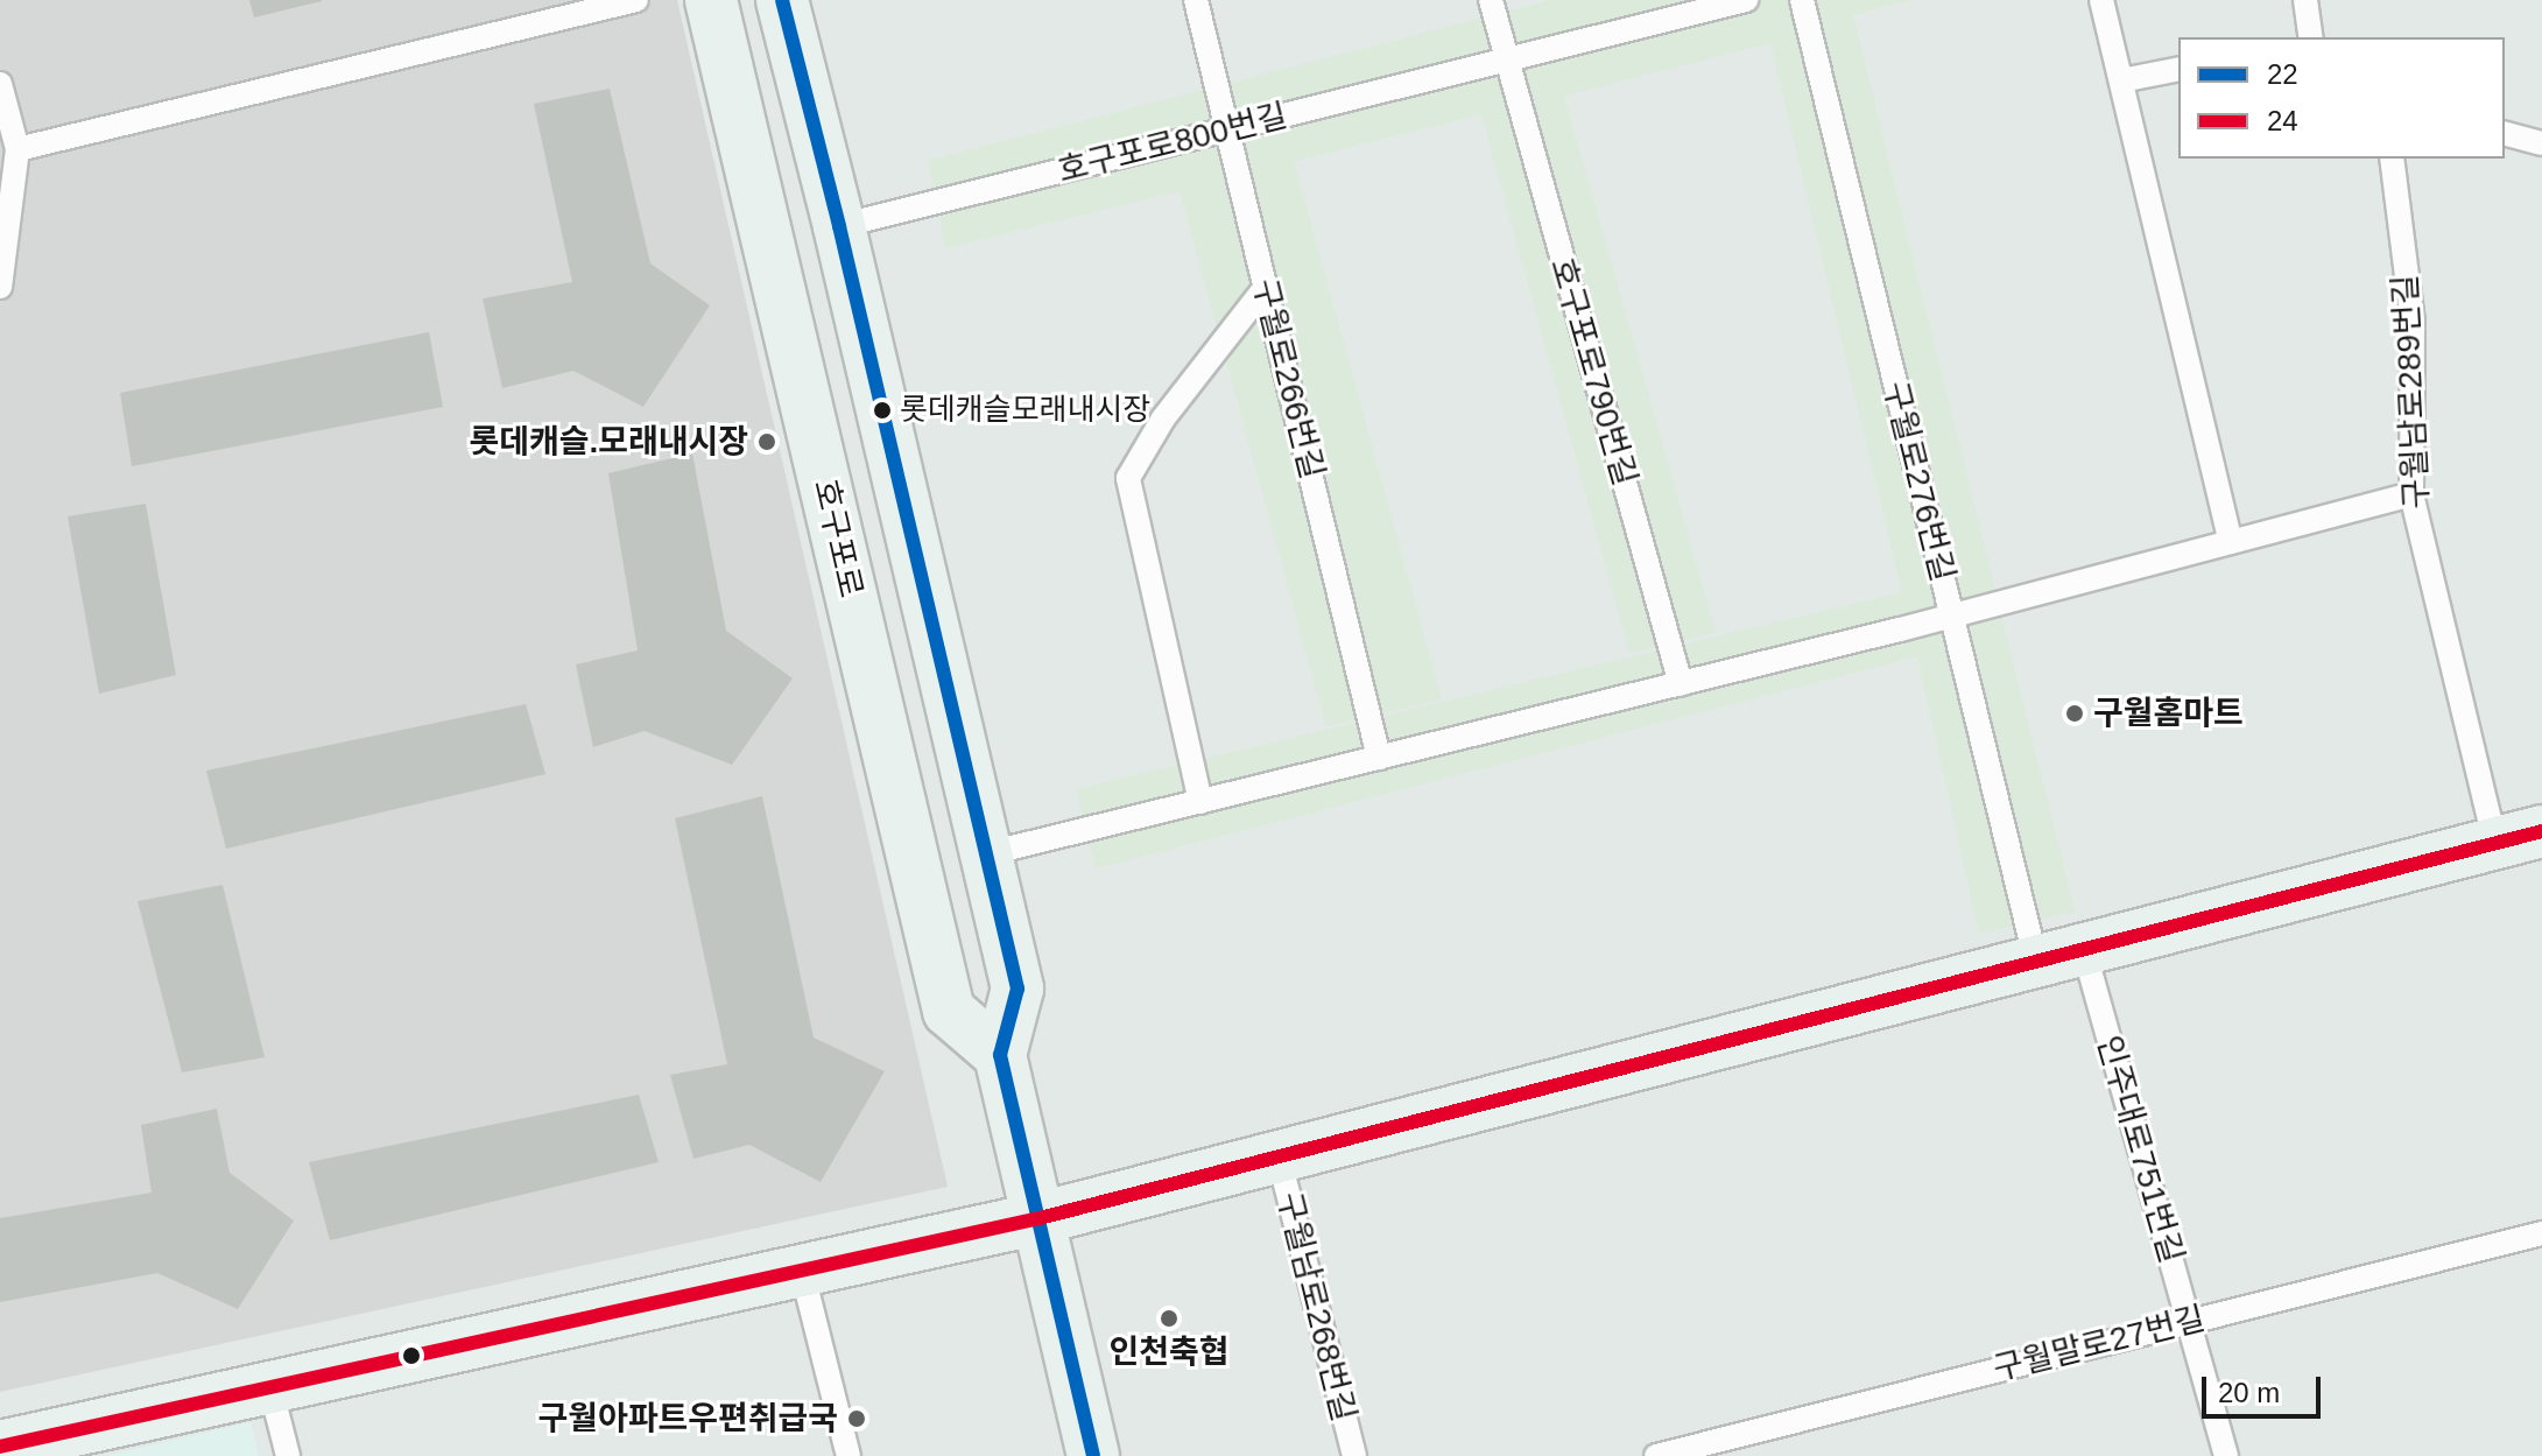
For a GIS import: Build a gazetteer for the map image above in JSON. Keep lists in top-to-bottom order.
{
  "streets": {
    "main road": ["호구포로"],
    "lane": [
      "호구포로800번길",
      "호구포로790번길",
      "구월로266번길",
      "구월남로289번길",
      "구월로276번길",
      "인주대로751번길",
      "구월남로268번길",
      "구월말로27번길"
    ]
  },
  "crossings": [
    ["호구포로800번길", "호구포로790번길"],
    ["호구포로800번길", "구월로266번길"],
    ["구월로276번길", "인주대로751번길"],
    ["인주대로751번길", "구월말로27번길"]
  ],
  "places": [
    "롯데캐슬모래내시장",
    "롯데캐슬.모래내시장",
    "구월홈마트",
    "인천축협",
    "구월아파트우편취급국"
  ],
  "lines": ["transit line 22", "transit line 24"],
  "legend": ["22", "24"],
  "scale_bar": "20 m"
}
